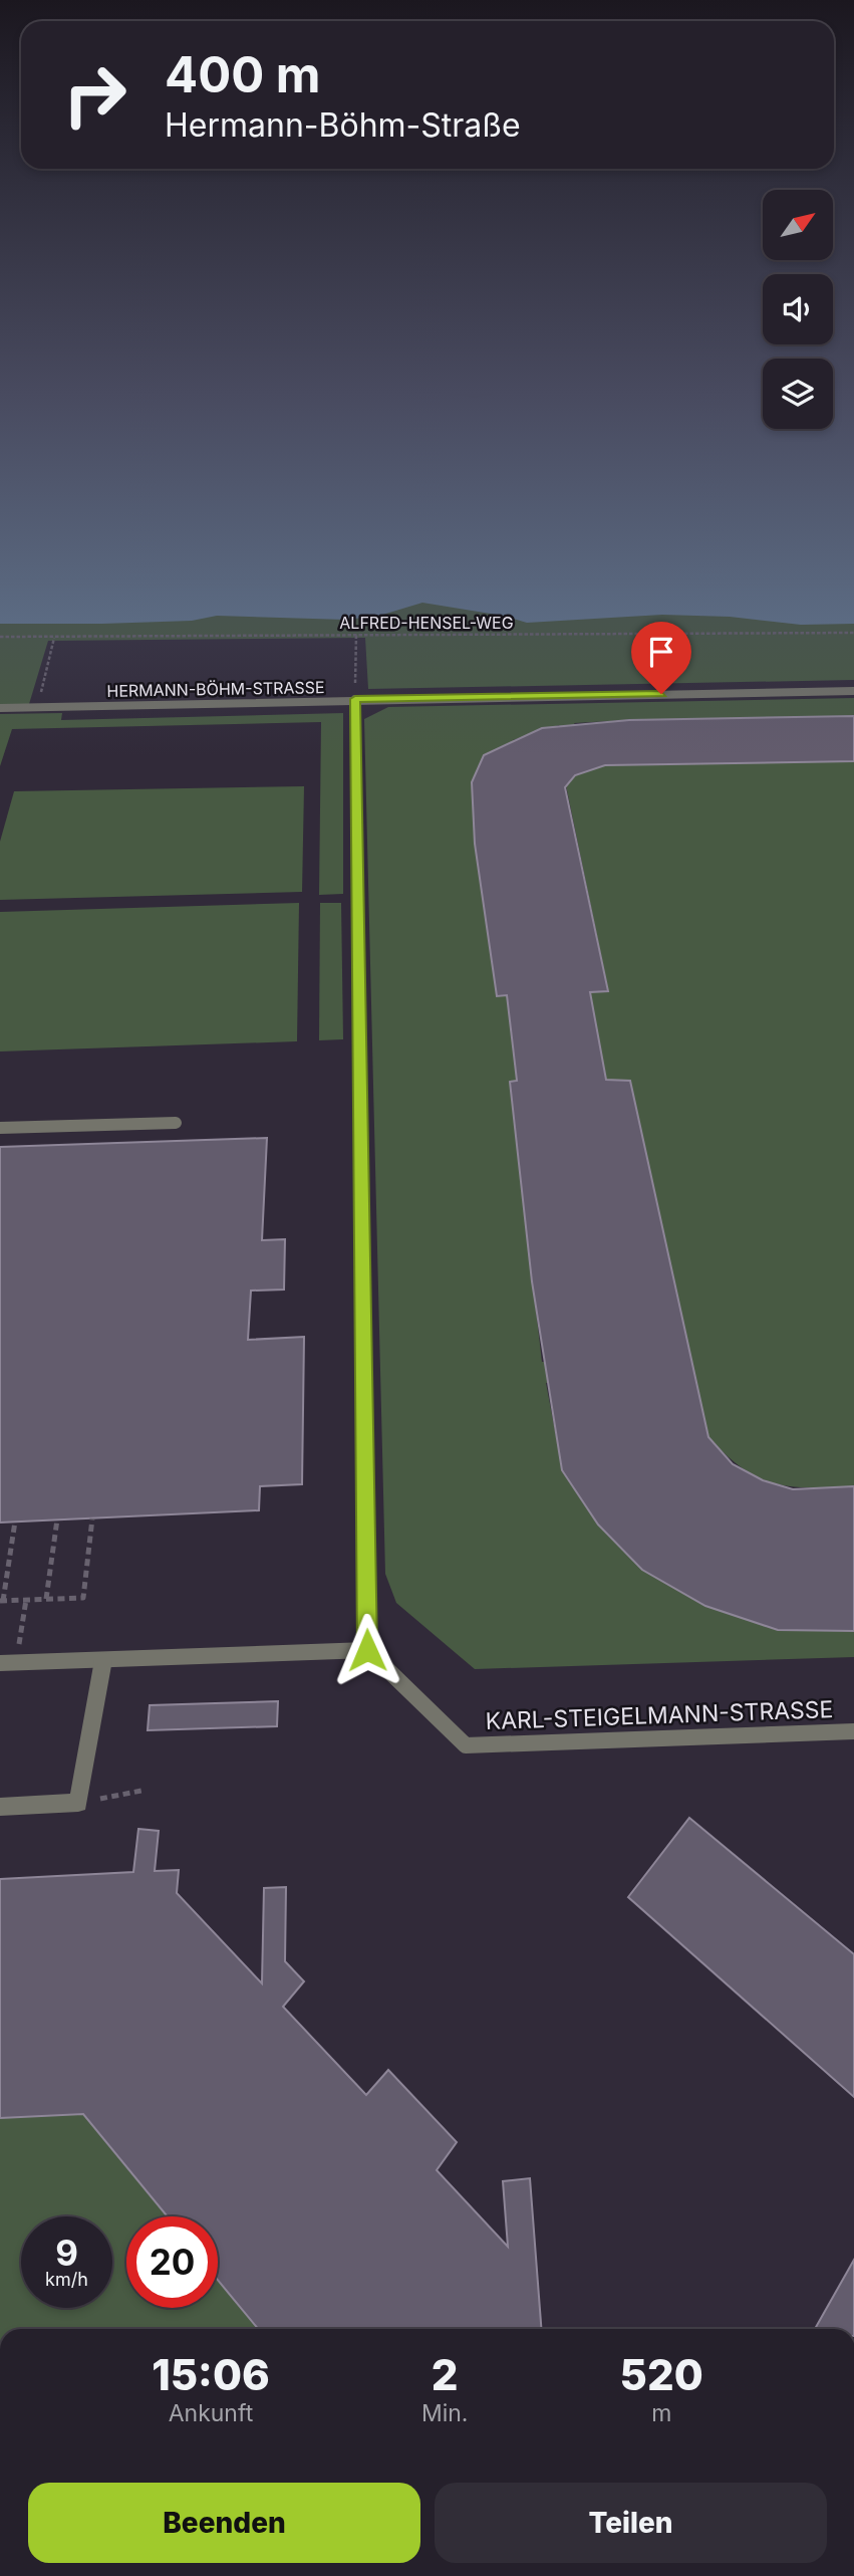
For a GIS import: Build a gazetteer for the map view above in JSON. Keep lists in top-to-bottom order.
{
  "streets": {
    "lane": ["HERMANN-BÖHM-STRASSE", "KARL-STEIGELMANN-STRASSE"],
    "path": ["ALFRED-HENSEL-WEG"]
  },
  "north": "top right",
  "page": {
    "turn": ["400 m", "Hermann-Böhm-Straße"],
    "speed": "9 km/h",
    "limit": "20",
    "eta": [
      "15:06",
      "Ankunft",
      "2",
      "Min.",
      "520",
      "m"
    ],
    "buttons": ["Beenden", "Teilen"]
  }
}
